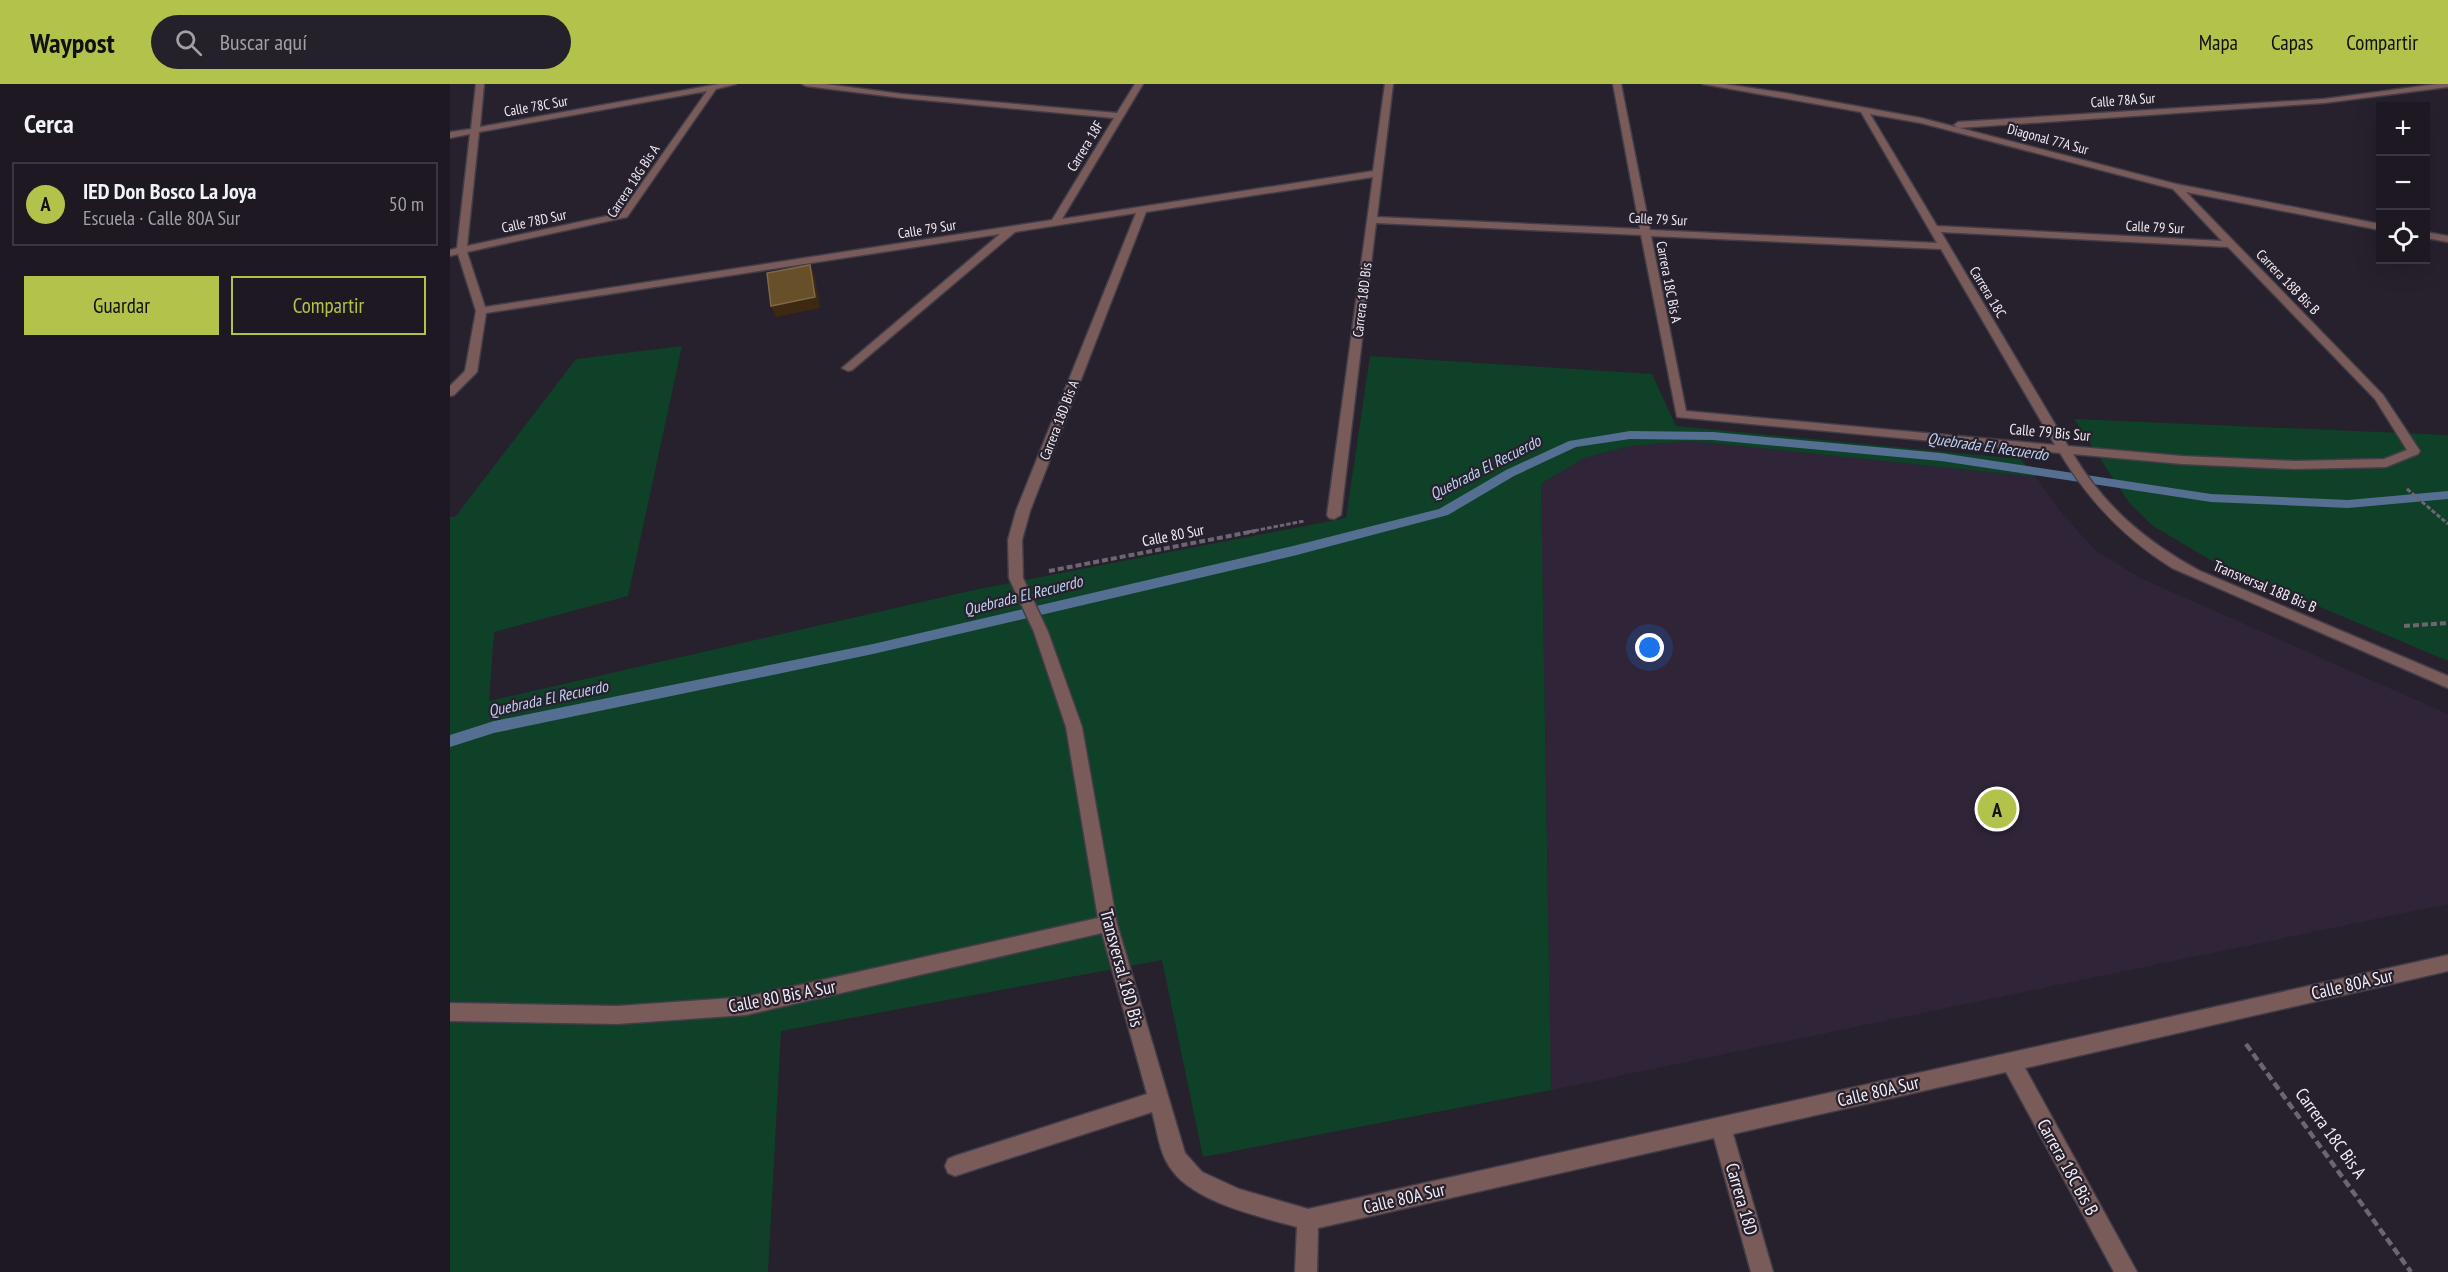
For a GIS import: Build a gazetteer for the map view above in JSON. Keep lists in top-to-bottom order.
{
  "streets": {
    "street": [
      "Calle 78A Sur",
      "Calle 78C Sur",
      "Diagonal 77A Sur",
      "Carrera 18F",
      "Carrera 18G Bis A",
      "Calle 79 Sur",
      "Calle 78D Sur",
      "Carrera 18C Bis A",
      "Carrera 18B Bis B",
      "Carrera 18C",
      "Carrera 18D Bis",
      "Carrera 18D Bis A",
      "Calle 79 Bis Sur",
      "Transversal 18B Bis B",
      "Transversal 18D Bis",
      "Calle 80A Sur",
      "Calle 80 Bis A Sur",
      "Carrera 18C Bis B",
      "Carrera 18D"
    ],
    "path": ["Calle 80 Sur"]
  },
  "crossings": [
    ["Calle 78A Sur", "Diagonal 77A Sur"],
    ["Calle 78C Sur", "Carrera 18G Bis A"],
    ["Diagonal 77A Sur", "Carrera 18B Bis B"],
    ["Diagonal 77A Sur", "Carrera 18C"],
    ["Carrera 18F", "Calle 79 Sur"],
    ["Carrera 18G Bis A", "Calle 78D Sur"],
    ["Calle 79 Sur", "Carrera 18C Bis A"],
    ["Calle 79 Sur", "Carrera 18B Bis B"],
    ["Calle 79 Sur", "Carrera 18C"],
    ["Calle 79 Sur", "Carrera 18D Bis"],
    ["Calle 79 Sur", "Carrera 18D Bis A"],
    ["Carrera 18C Bis A", "Calle 79 Bis Sur"],
    ["Carrera 18C Bis A", "Calle 80A Sur"],
    ["Carrera 18B Bis B", "Calle 79 Bis Sur"],
    ["Carrera 18C", "Calle 79 Bis Sur"],
    ["Carrera 18C", "Transversal 18B Bis B"],
    ["Carrera 18D Bis", "Calle 80 Sur"],
    ["Carrera 18D Bis A", "Calle 80 Sur"],
    ["Carrera 18D Bis A", "Transversal 18D Bis"],
    ["Transversal 18D Bis", "Calle 80A Sur"],
    ["Transversal 18D Bis", "Calle 80 Bis A Sur"],
    ["Calle 80A Sur", "Carrera 18C Bis B"],
    ["Calle 80A Sur", "Carrera 18D"]
  ],
  "water": ["Quebrada El Recuerdo"],
  "page": {
    "header": "Waypost",
    "search": "Buscar aquí",
    "nav": ["Mapa", "Capas", "Compartir"],
    "heading": "Cerca",
    "map_buttons": ["+", "−"],
    "list": [
      {
        "mark": "A",
        "name": "IED Don Bosco La Joya",
        "note": "Escuela · Calle 80A Sur",
        "value": "50 m"
      }
    ],
    "buttons": ["Guardar", "Compartir"],
    "pins": "A"
  }
}
